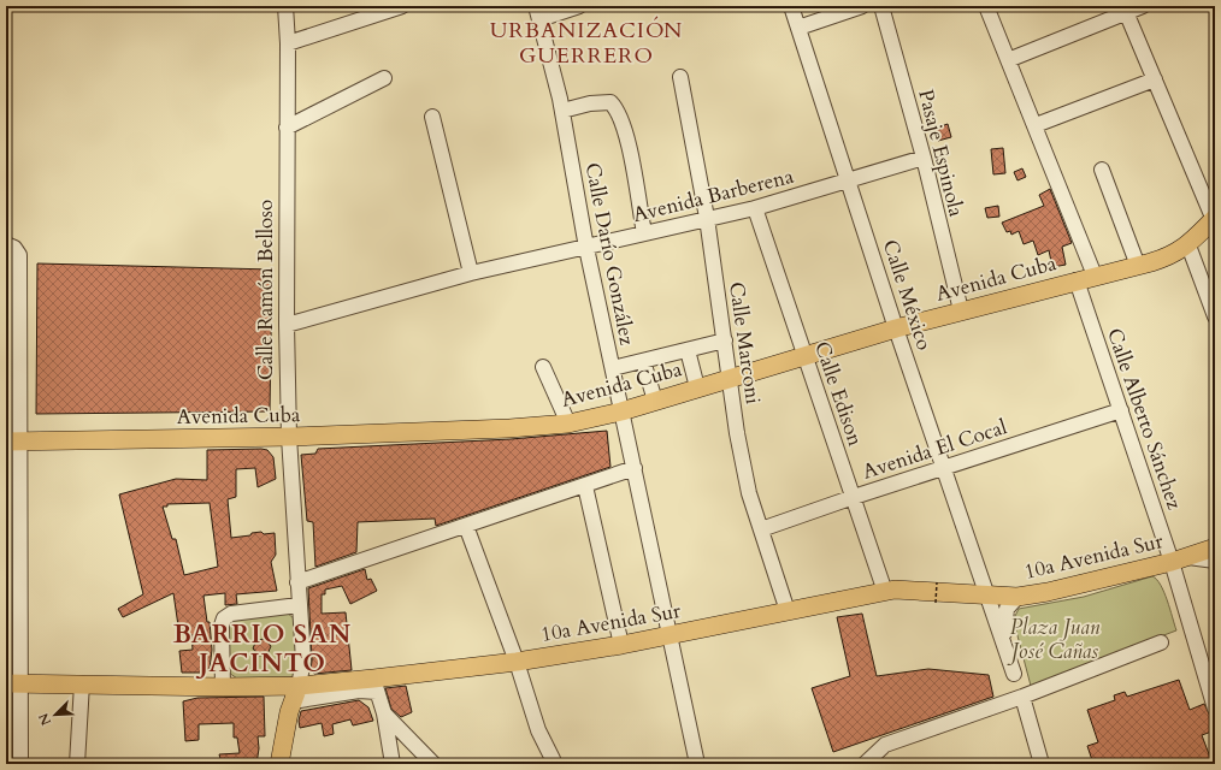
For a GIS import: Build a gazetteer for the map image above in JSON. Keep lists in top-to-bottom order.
{
  "streets": {
    "main road": ["Avenida Cuba", "Calle Ramón Belloso", "10a Avenida Sur"],
    "street": [
      "Pasaje Espinola",
      "Avenida Barberena",
      "Calle Darío González",
      "Calle México",
      "Calle Marconi",
      "Calle Edison",
      "Calle Alberto Sánchez",
      "Avenida El Cocal"
    ]
  },
  "crossings": [
    ["Pasaje Espinola", "Avenida Barberena"],
    ["Pasaje Espinola", "Avenida Cuba"],
    ["Avenida Barberena", "Calle Darío González"],
    ["Avenida Barberena", "Calle Ramón Belloso"],
    ["Avenida Barberena", "Calle México"],
    ["Avenida Barberena", "Calle Marconi"],
    ["Avenida Barberena", "Calle Edison"],
    ["Calle Darío González", "Avenida Cuba"],
    ["Calle Darío González", "10a Avenida Sur"],
    ["Avenida Cuba", "Calle Ramón Belloso"],
    ["Avenida Cuba", "Calle México"],
    ["Avenida Cuba", "Calle Marconi"],
    ["Avenida Cuba", "Calle Edison"],
    ["Avenida Cuba", "Calle Alberto Sánchez"],
    ["Calle Ramón Belloso", "10a Avenida Sur"],
    ["Calle México", "Avenida El Cocal"],
    ["Calle México", "10a Avenida Sur"],
    ["Calle Marconi", "Avenida El Cocal"],
    ["Calle Marconi", "10a Avenida Sur"],
    ["Calle Edison", "Avenida El Cocal"],
    ["Calle Edison", "10a Avenida Sur"],
    ["Calle Alberto Sánchez", "Avenida El Cocal"],
    ["Calle Alberto Sánchez", "10a Avenida Sur"]
  ],
  "districts": ["URBANIZACIÓN GUERRERO", "BARRIO SAN JACINTO"],
  "parks": ["Plaza Juan José Cañas"],
  "north": "bottom left"
}
